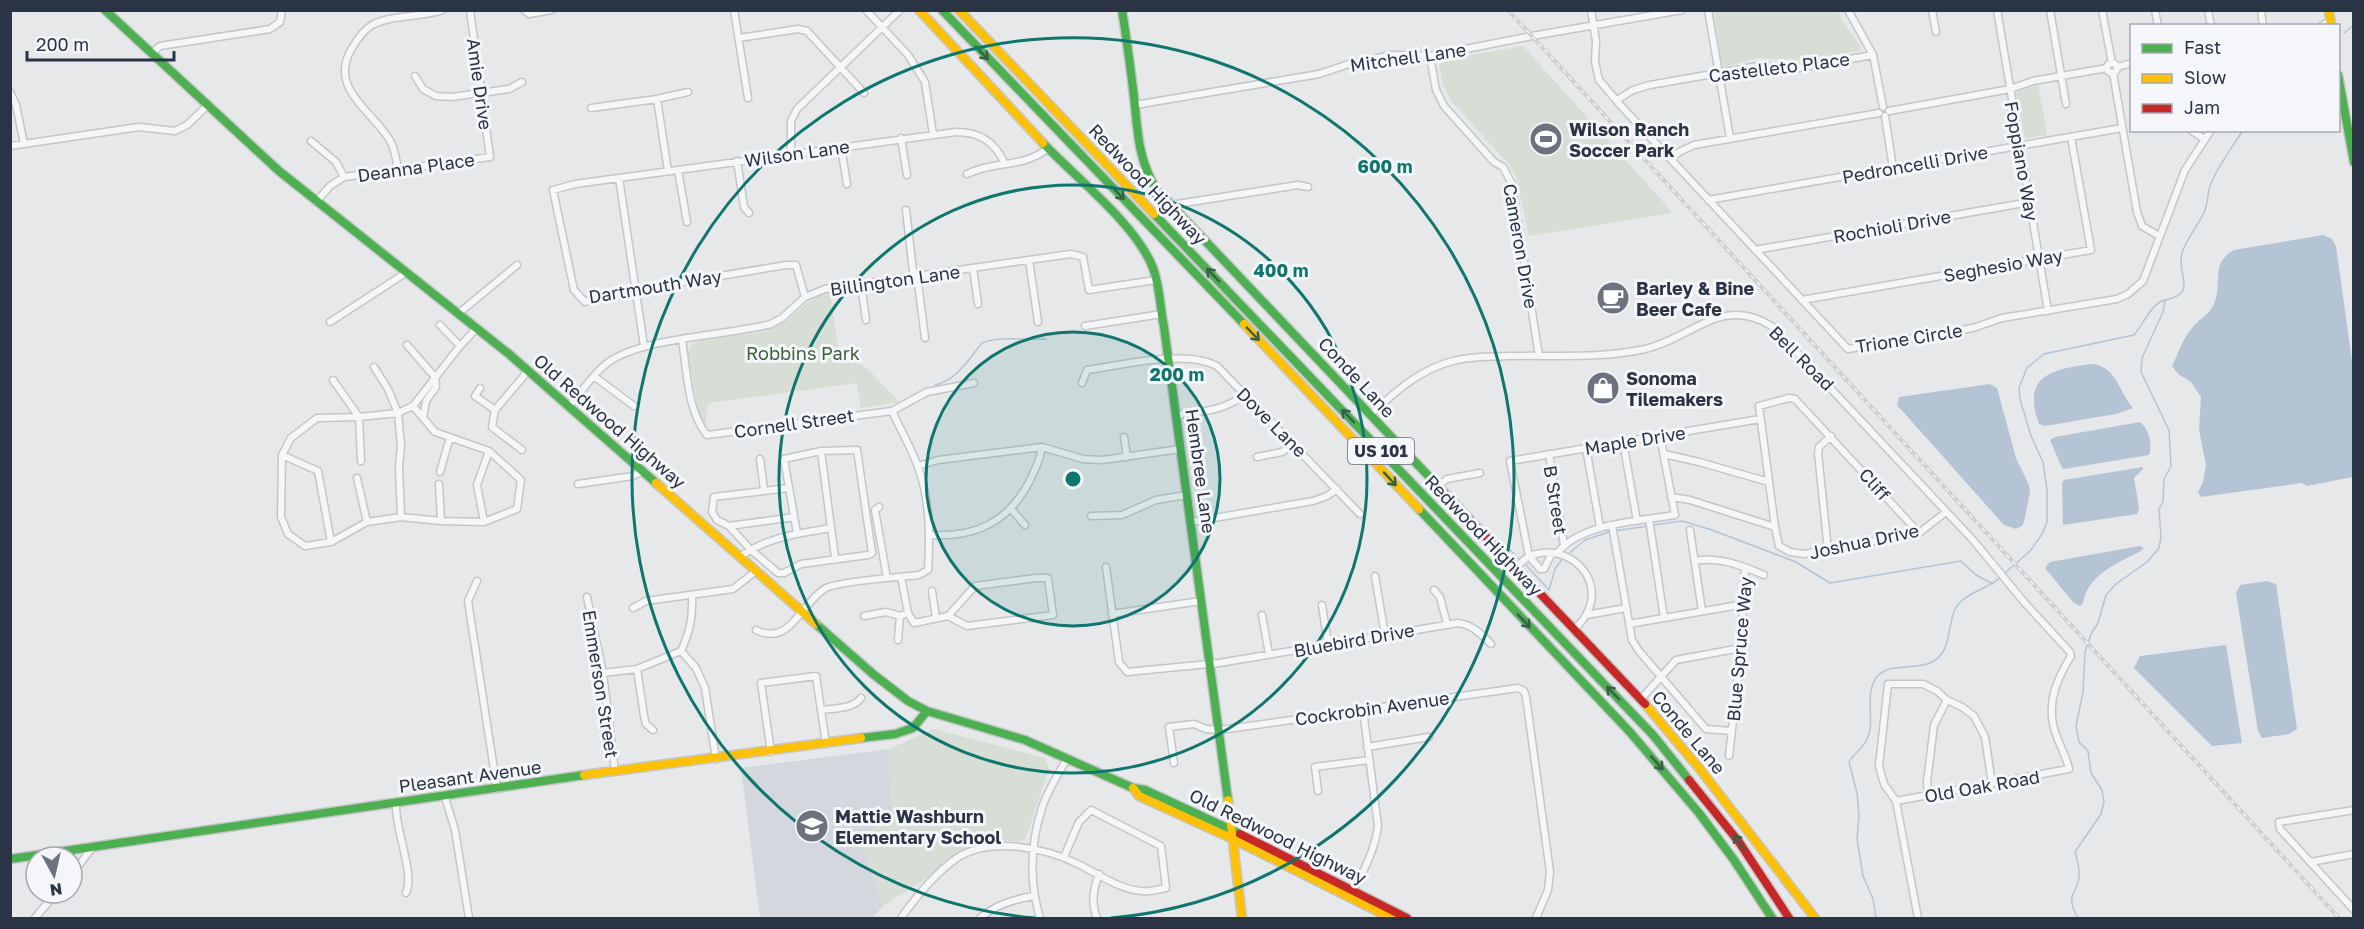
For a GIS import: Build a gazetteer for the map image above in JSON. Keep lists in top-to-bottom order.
{
  "streets": {
    "main road": [
      "Redwood Highway",
      "Conde Lane",
      "Old Redwood Highway",
      "US 101",
      "Hembree Lane",
      "Pleasant Avenue"
    ],
    "street": [
      "Mitchell Lane",
      "Castelleto Place",
      "Amie Drive",
      "Wilson Lane",
      "Foppiano Way",
      "Pedroncelli Drive",
      "Deanna Place",
      "Rochioli Drive",
      "Cameron Drive",
      "Seghesio Way",
      "Billington Lane",
      "Dartmouth Way",
      "Trione Circle",
      "Bell Road",
      "Dove Lane",
      "Cornell Street",
      "Maple Drive",
      "Cliff",
      "B Street",
      "Joshua Drive",
      "Bluebird Drive",
      "Blue Spruce Way",
      "Emmerson Street",
      "Cockrobin Avenue",
      "Old Oak Road"
    ]
  },
  "crossings": [
    ["Mitchell Lane", "Cameron Drive"],
    ["Mitchell Lane", "Trione Circle"],
    ["Mitchell Lane", "Conde Lane"],
    ["Castelleto Place", "Trione Circle"],
    ["Amie Drive", "Deanna Place"],
    ["Wilson Lane", "Dartmouth Way"],
    ["Foppiano Way", "Pedroncelli Drive"],
    ["Foppiano Way", "Rochioli Drive"],
    ["Foppiano Way", "Seghesio Way"],
    ["Foppiano Way", "Trione Circle"],
    ["Pedroncelli Drive", "Seghesio Way"],
    ["Pedroncelli Drive", "Trione Circle"],
    ["Deanna Place", "Old Redwood Highway"],
    ["Rochioli Drive", "Trione Circle"],
    ["Cameron Drive", "Bell Road"],
    ["Seghesio Way", "Trione Circle"],
    ["Billington Lane", "Dartmouth Way"],
    ["Billington Lane", "Old Redwood Highway"],
    ["Billington Lane", "Cornell Street"],
    ["Billington Lane", "Hembree Lane"],
    ["Bell Road", "Conde Lane"],
    ["Bell Road", "Joshua Drive"],
    ["Bell Road", "Old Oak Road"],
    ["Conde Lane", "Maple Drive"],
    ["Old Redwood Highway", "Hembree Lane"],
    ["Old Redwood Highway", "Pleasant Avenue"],
    ["Dove Lane", "Hembree Lane"],
    ["Maple Drive", "Cliff"],
    ["Maple Drive", "B Street"],
    ["Hembree Lane", "Bluebird Drive"],
    ["Hembree Lane", "Cockrobin Avenue"],
    ["Cliff", "Joshua Drive"],
    ["Emmerson Street", "Pleasant Avenue"]
  ],
  "parks": ["Robbins Park"],
  "places": {
    "sports": ["Wilson Ranch Soccer Park"],
    "cafe": ["Barley & Bine Beer Cafe"],
    "shop": ["Sonoma Tilemakers"],
    "school or university": ["Mattie Washburn Elementary School"]
  },
  "legend": ["Fast", "Slow", "Jam"],
  "scale_bar": "200 m",
  "north": "bottom",
  "rings": ["600 m", "400 m", "200 m"]
}
